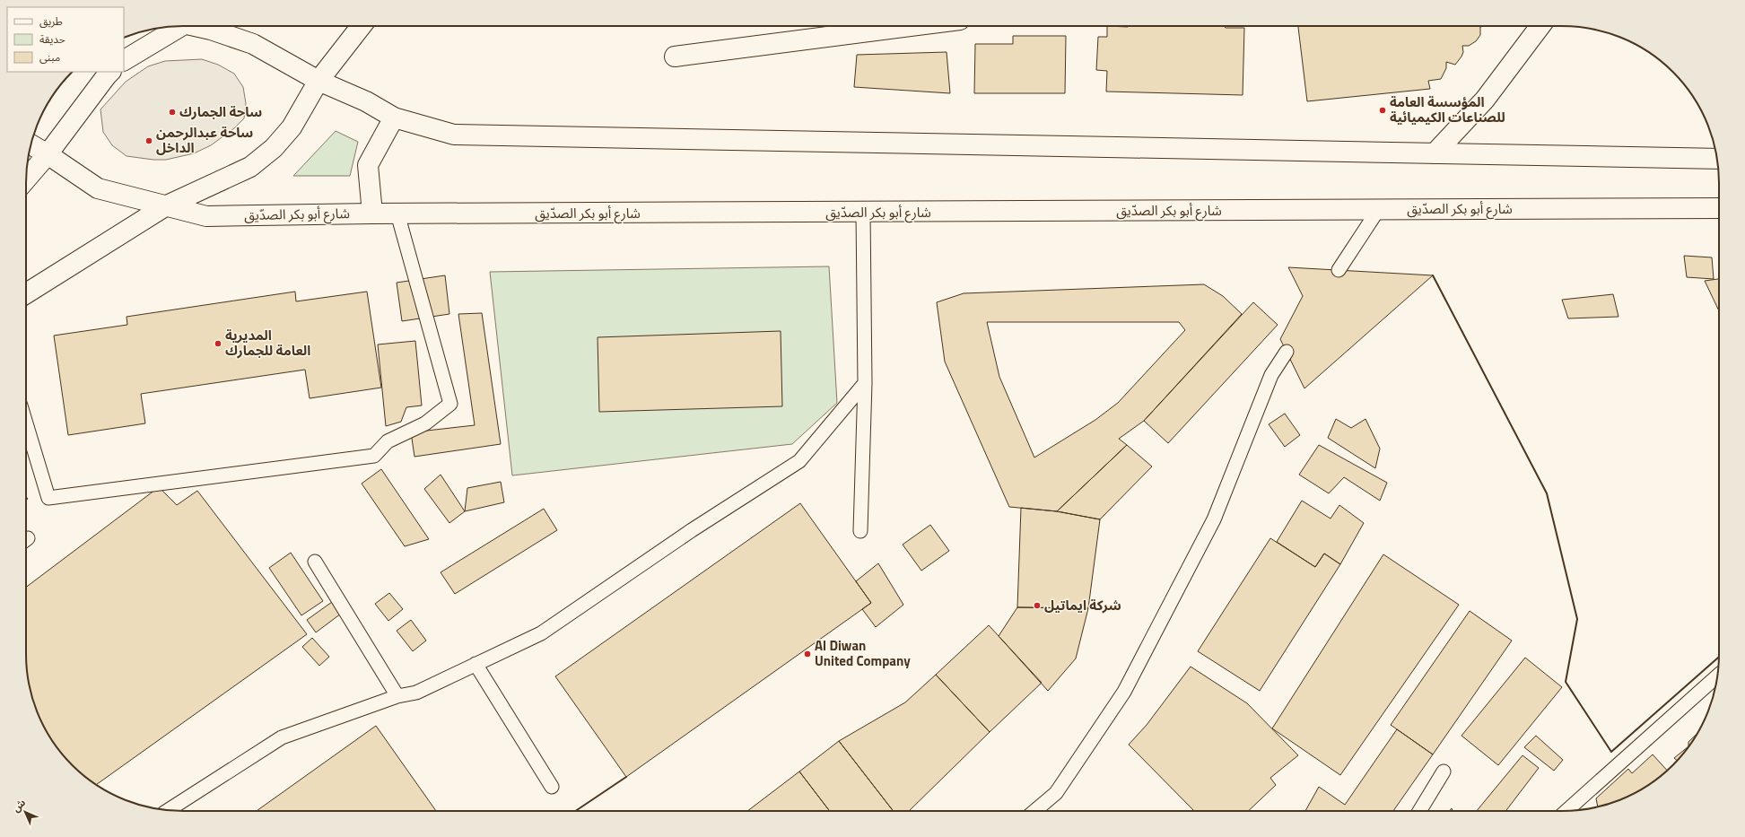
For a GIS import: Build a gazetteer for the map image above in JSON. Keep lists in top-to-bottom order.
{
  "streets": {
    "main road": ["شارع أبو بكر الصدّيق"]
  },
  "places": [
    "المؤسسة العامة للصناعات الكيميائية",
    "ساحة الجمارك",
    "ساحة عبدالرحمن الداخل",
    "المديرية العامة للجمارك",
    "شركة ايماتيل",
    "Al Diwan United Company"
  ],
  "legend": ["طريق", "حديقة", "مبنى"],
  "north": "top left"
}
